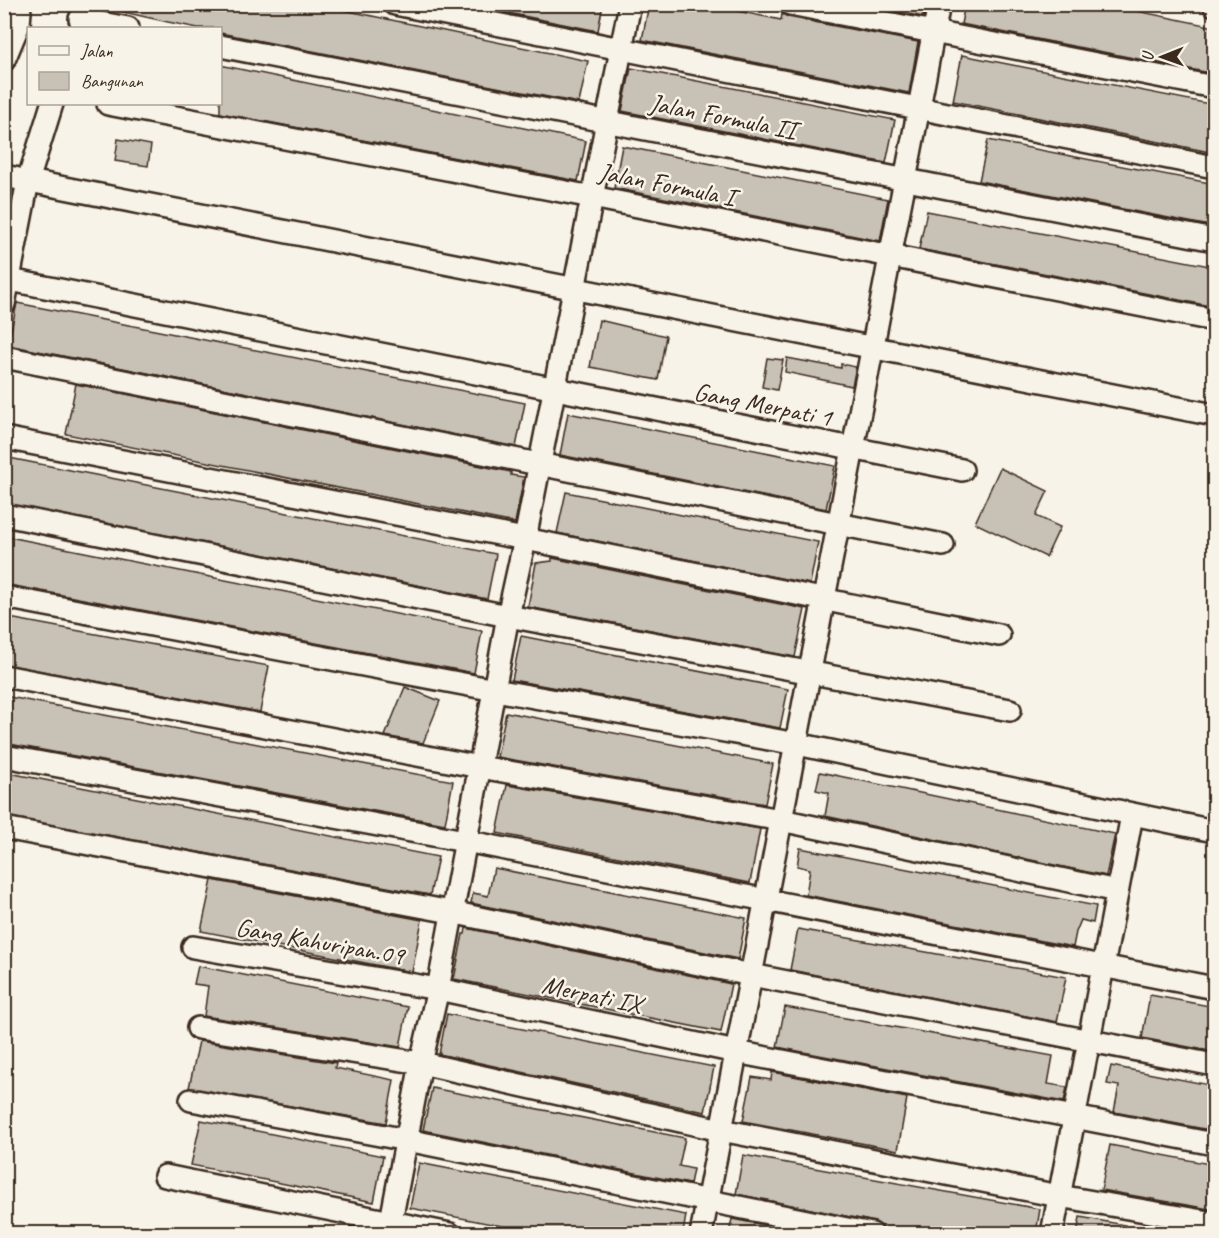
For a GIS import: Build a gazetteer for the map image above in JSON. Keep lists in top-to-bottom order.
{
  "streets": {
    "street": [
      "Jalan Formula II",
      "Jalan Formula I",
      "Gang Merpati 1",
      "Gang Kahuripan.09",
      "Merpati IX"
    ]
  },
  "crossings": [
    ["Gang Kahuripan.09", "Merpati IX"]
  ],
  "legend": ["Jalan", "Bangunan"],
  "north": "left"
}
